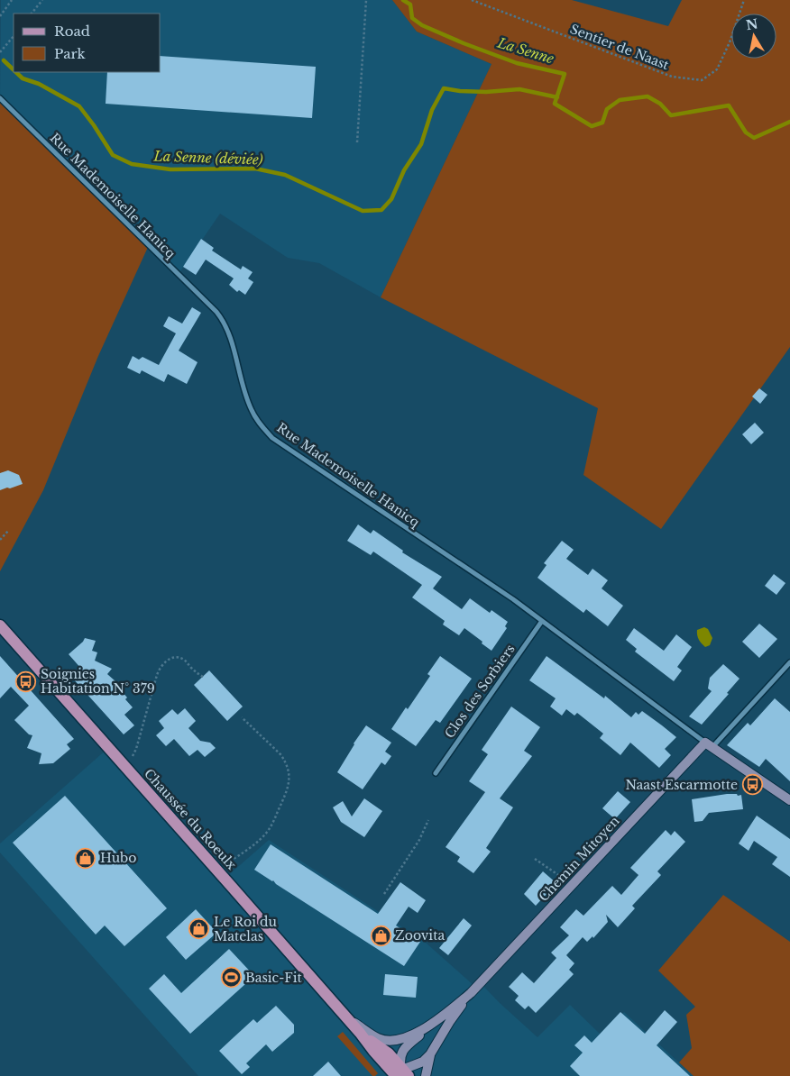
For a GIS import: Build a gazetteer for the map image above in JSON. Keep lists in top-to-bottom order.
{
  "streets": {
    "main road": ["Chaussée du Roeulx"],
    "street": ["Rue Mademoiselle Hanicq", "Clos des Sorbiers", "Chemin Mitoyen"],
    "path": ["Sentier de Naast"]
  },
  "crossings": [
    ["Rue Mademoiselle Hanicq", "Clos des Sorbiers"],
    ["Rue Mademoiselle Hanicq", "Chemin Mitoyen"]
  ],
  "water": ["La Senne", "La Senne (déviée)"],
  "places": {
    "bus stop": ["Soignies Habitation N° 379", "Naast Escarmotte"],
    "shop": ["Hubo", "Le Roi du Matelas", "Zoovita"],
    "sports": ["Basic-Fit"]
  },
  "legend": ["Road", "Park"],
  "north": "top"
}
